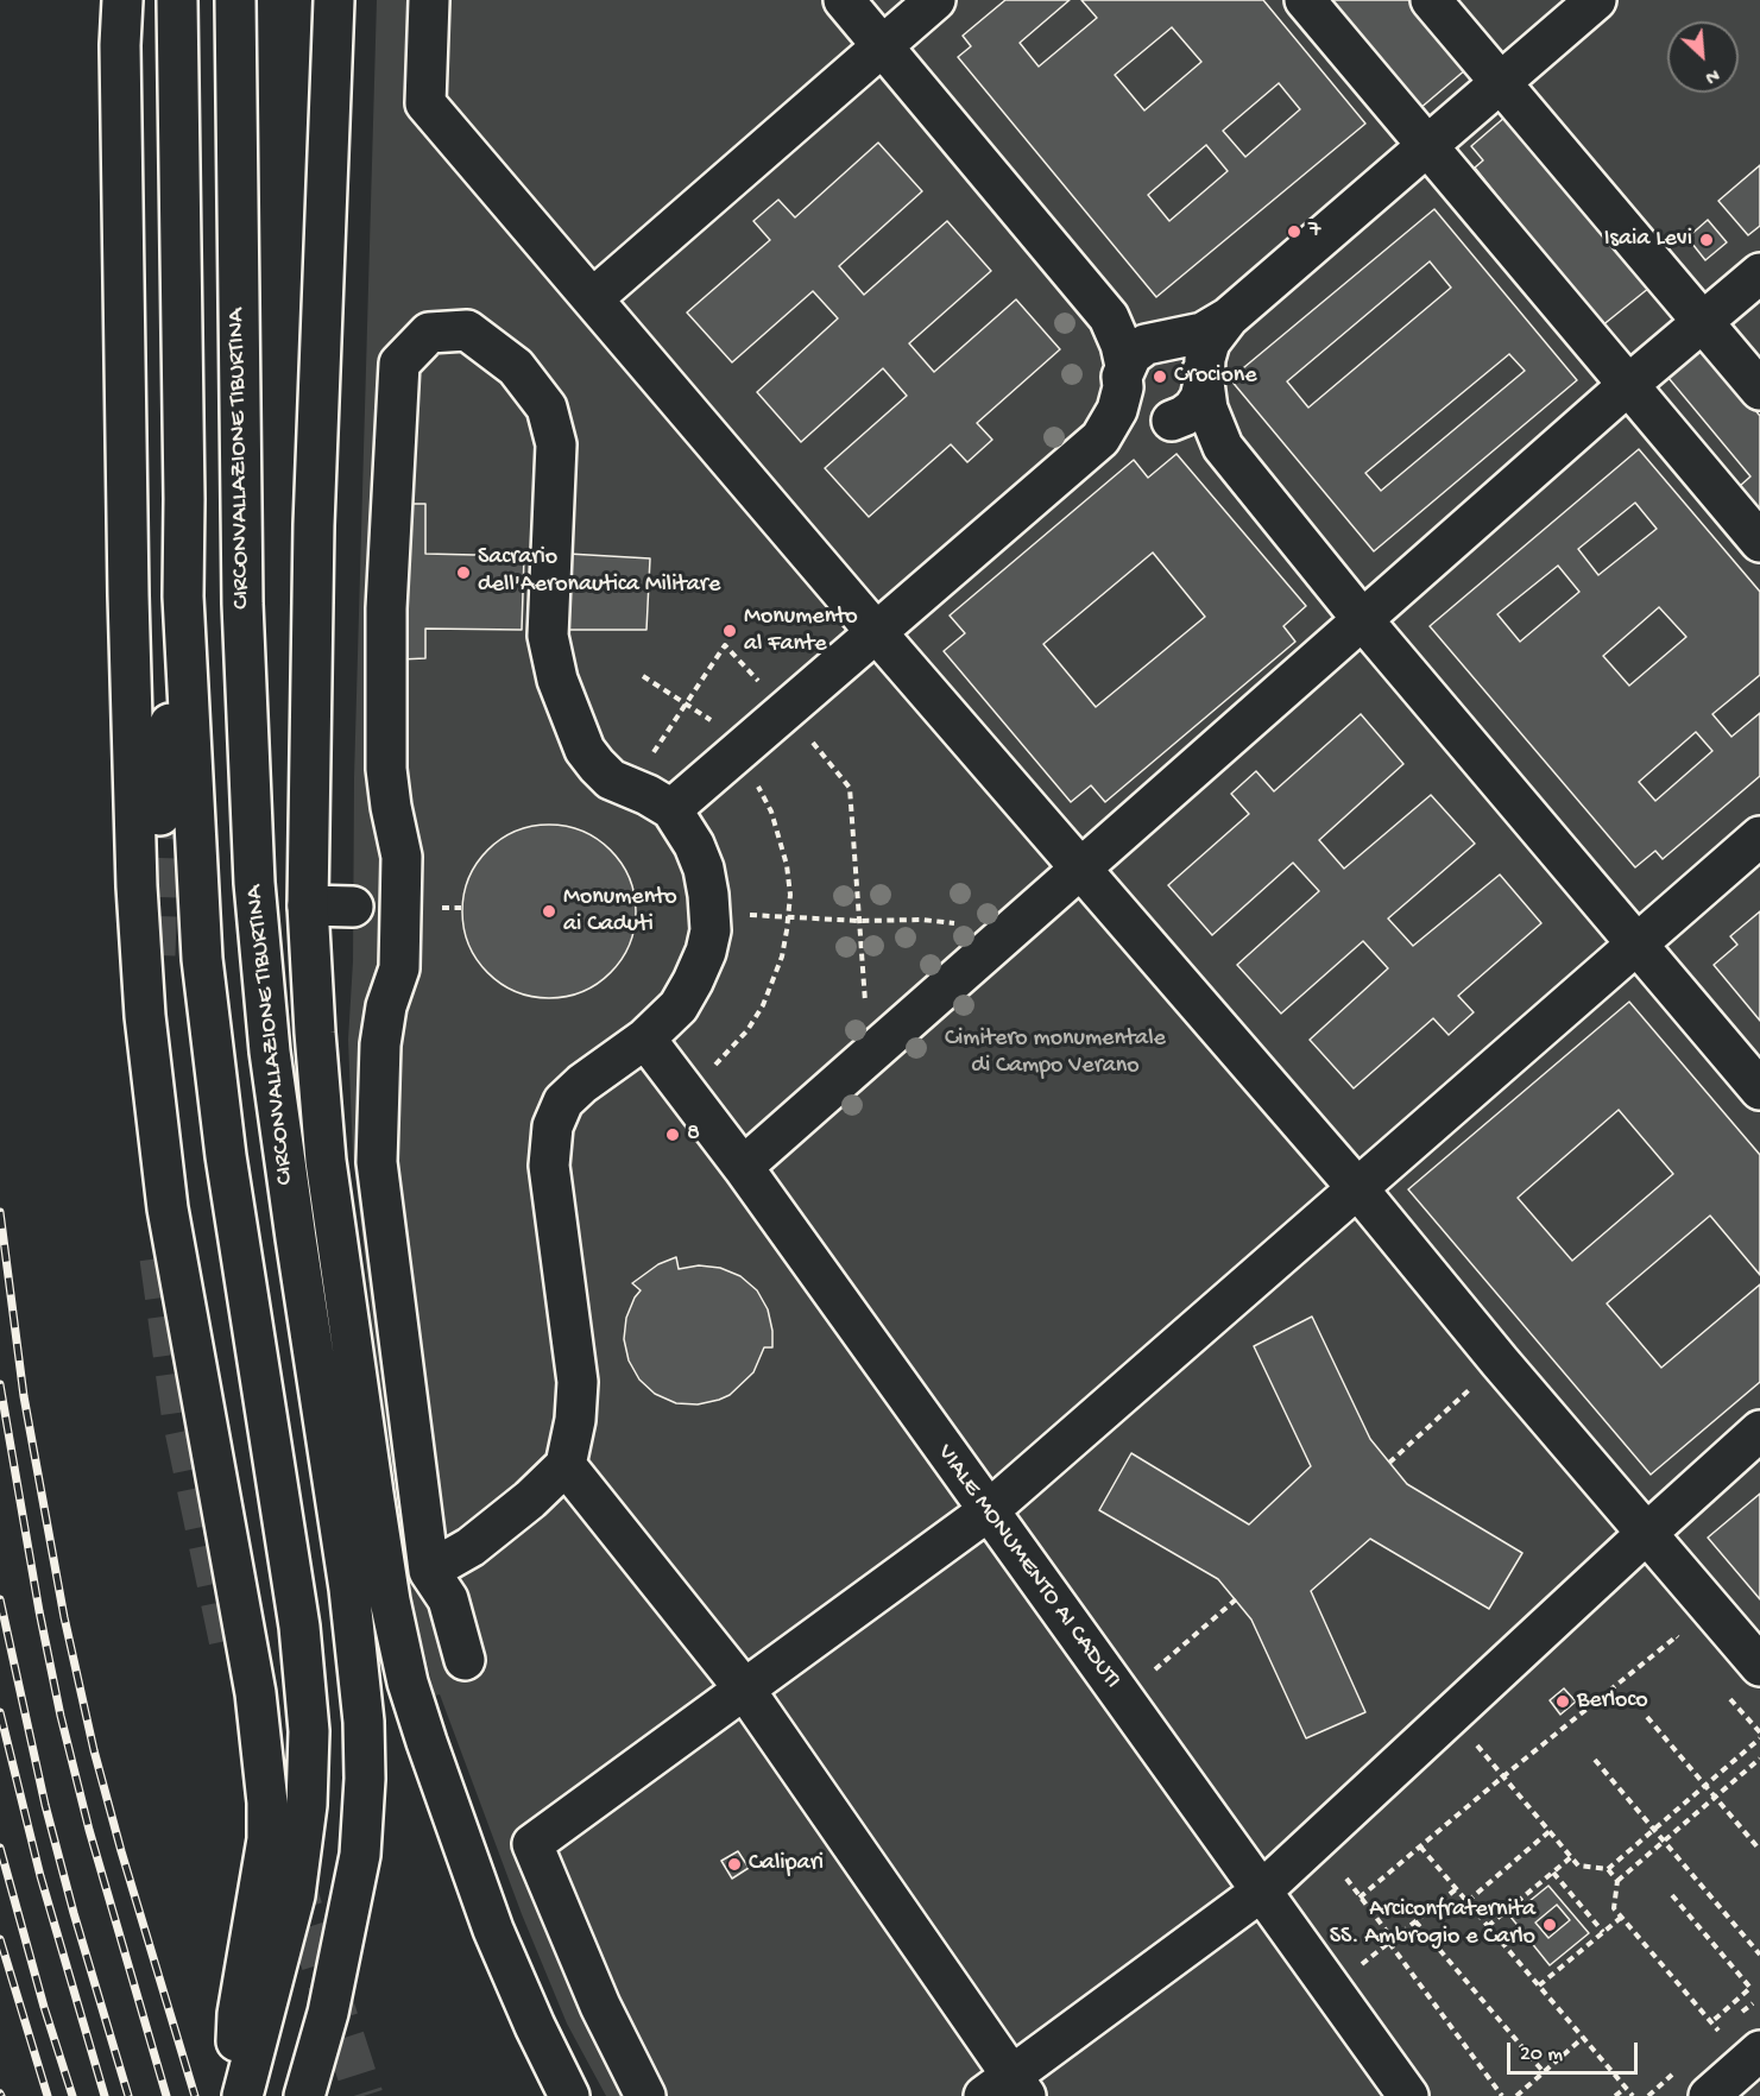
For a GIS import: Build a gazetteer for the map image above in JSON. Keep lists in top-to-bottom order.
{
  "streets": {
    "main road": ["CIRCONVALLAZIONE TIBURTINA", "VIALE MONUMENTO AI CADUTI"]
  },
  "parks": ["Cimitero monumentale di Campo Verano"],
  "places": [
    "7",
    "Isaia Levi",
    "Crocione",
    "Sacrario dell'Aeronautica Militare",
    "Monumento al Fante",
    "Monumento ai Caduti",
    "8",
    "Berloco",
    "Calipari",
    "Arciconfraternita SS. Ambrogio e Carlo"
  ],
  "scale_bar": "20 m",
  "north": "bottom right"
}
